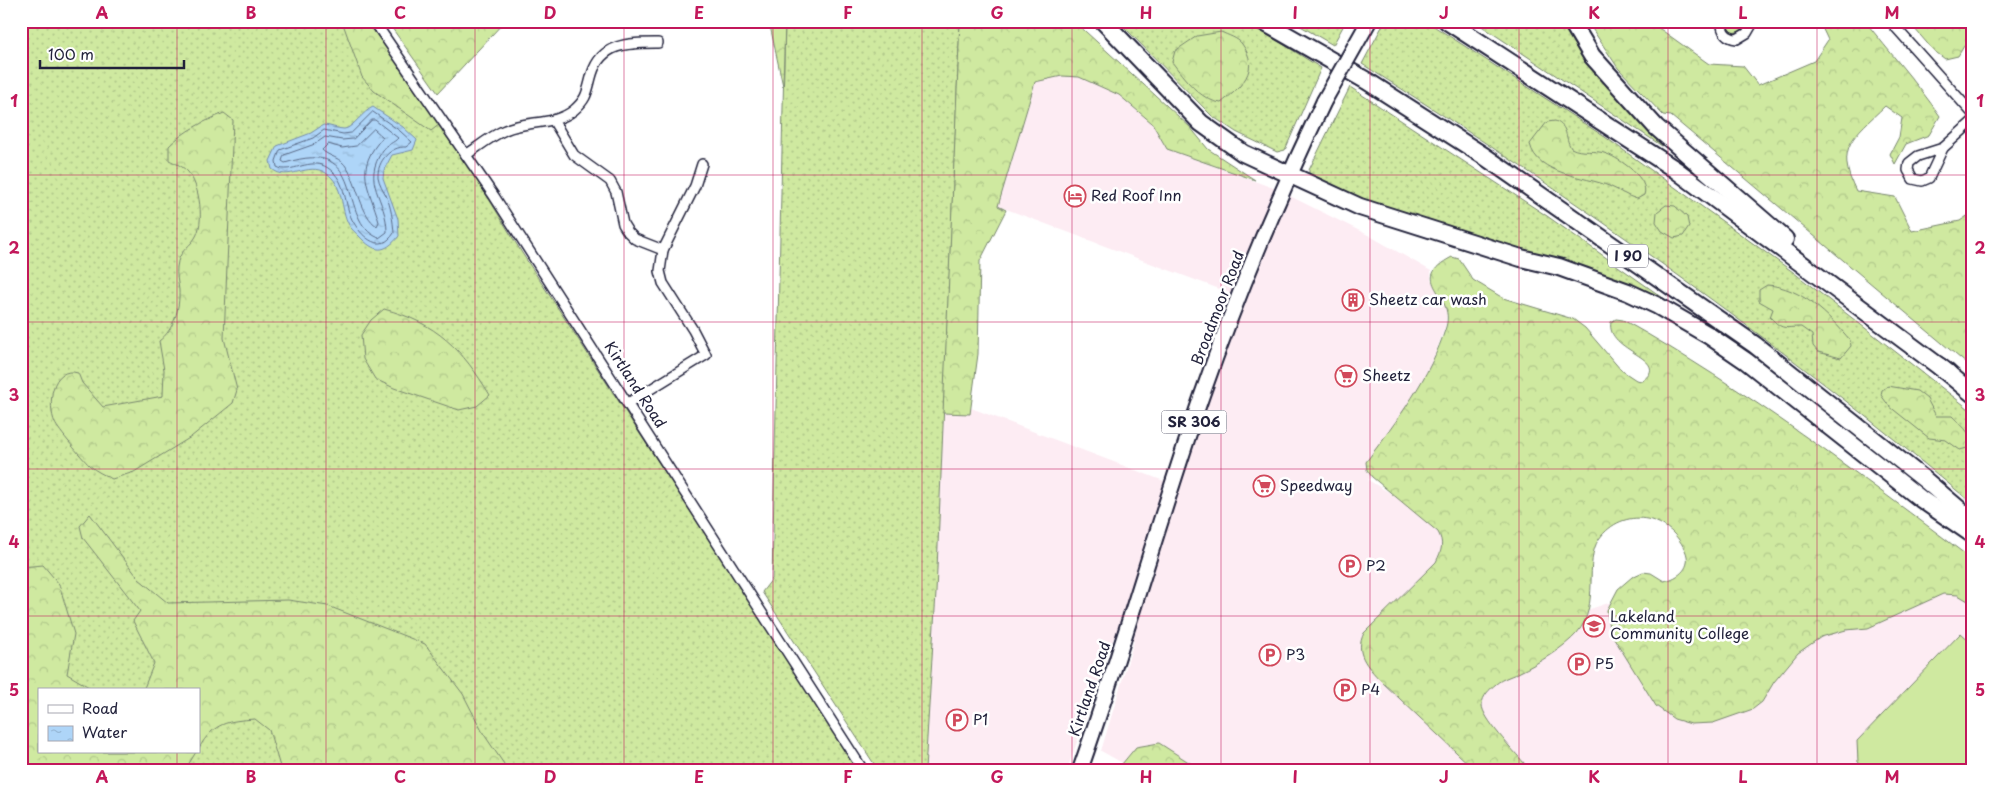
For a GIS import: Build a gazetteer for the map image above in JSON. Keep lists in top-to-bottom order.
{
  "streets": {
    "highway": ["I 90"],
    "main road": ["Broadmoor Road", "Kirtland Road", "SR 306"]
  },
  "crossings": [
    ["Broadmoor Road", "Kirtland Road"]
  ],
  "places": {
    "hotel": ["Red Roof Inn"],
    "building": ["Sheetz car wash"],
    "supermarket": ["Sheetz", "Speedway"],
    "parking": [
      "P2",
      "P3",
      "P5",
      "P4",
      "P1"
    ],
    "school or university": ["Lakeland Community College"]
  },
  "legend": ["Road", "Water"],
  "scale_bar": "100 m",
  "grid": {
    "columns": [
      "A",
      "B",
      "C",
      "D",
      "E",
      "F",
      "G",
      "H",
      "I",
      "J",
      "K",
      "L",
      "M"
    ],
    "rows": [
      "1",
      "2",
      "3",
      "4",
      "5"
    ]
  }
}
